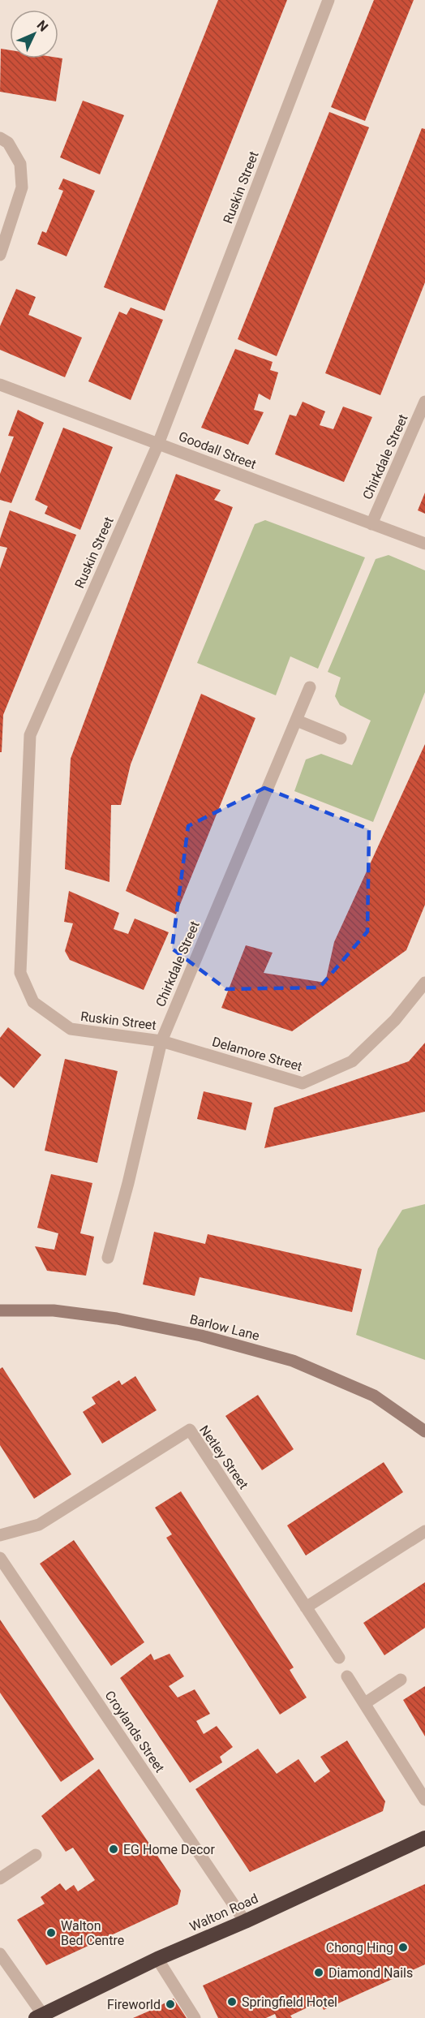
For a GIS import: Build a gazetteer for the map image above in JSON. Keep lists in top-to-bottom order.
{
  "streets": {
    "highway": ["Walton Road"],
    "street": [
      "Ruskin Street",
      "Goodall Street",
      "Chirkdale Street",
      "Delamore Street",
      "Barlow Lane",
      "Netley Street",
      "Croylands Street"
    ]
  },
  "crossings": [
    ["Ruskin Street", "Goodall Street"],
    ["Ruskin Street", "Chirkdale Street"],
    ["Ruskin Street", "Delamore Street"],
    ["Goodall Street", "Chirkdale Street"],
    ["Chirkdale Street", "Delamore Street"],
    ["Croylands Street", "Walton Road"]
  ],
  "places": [
    "EG Home Decor",
    "Walton Bed Centre",
    "Chong Hing",
    "Diamond Nails",
    "Springfield Hotel",
    "Fireworld"
  ],
  "north": "top right"
}
